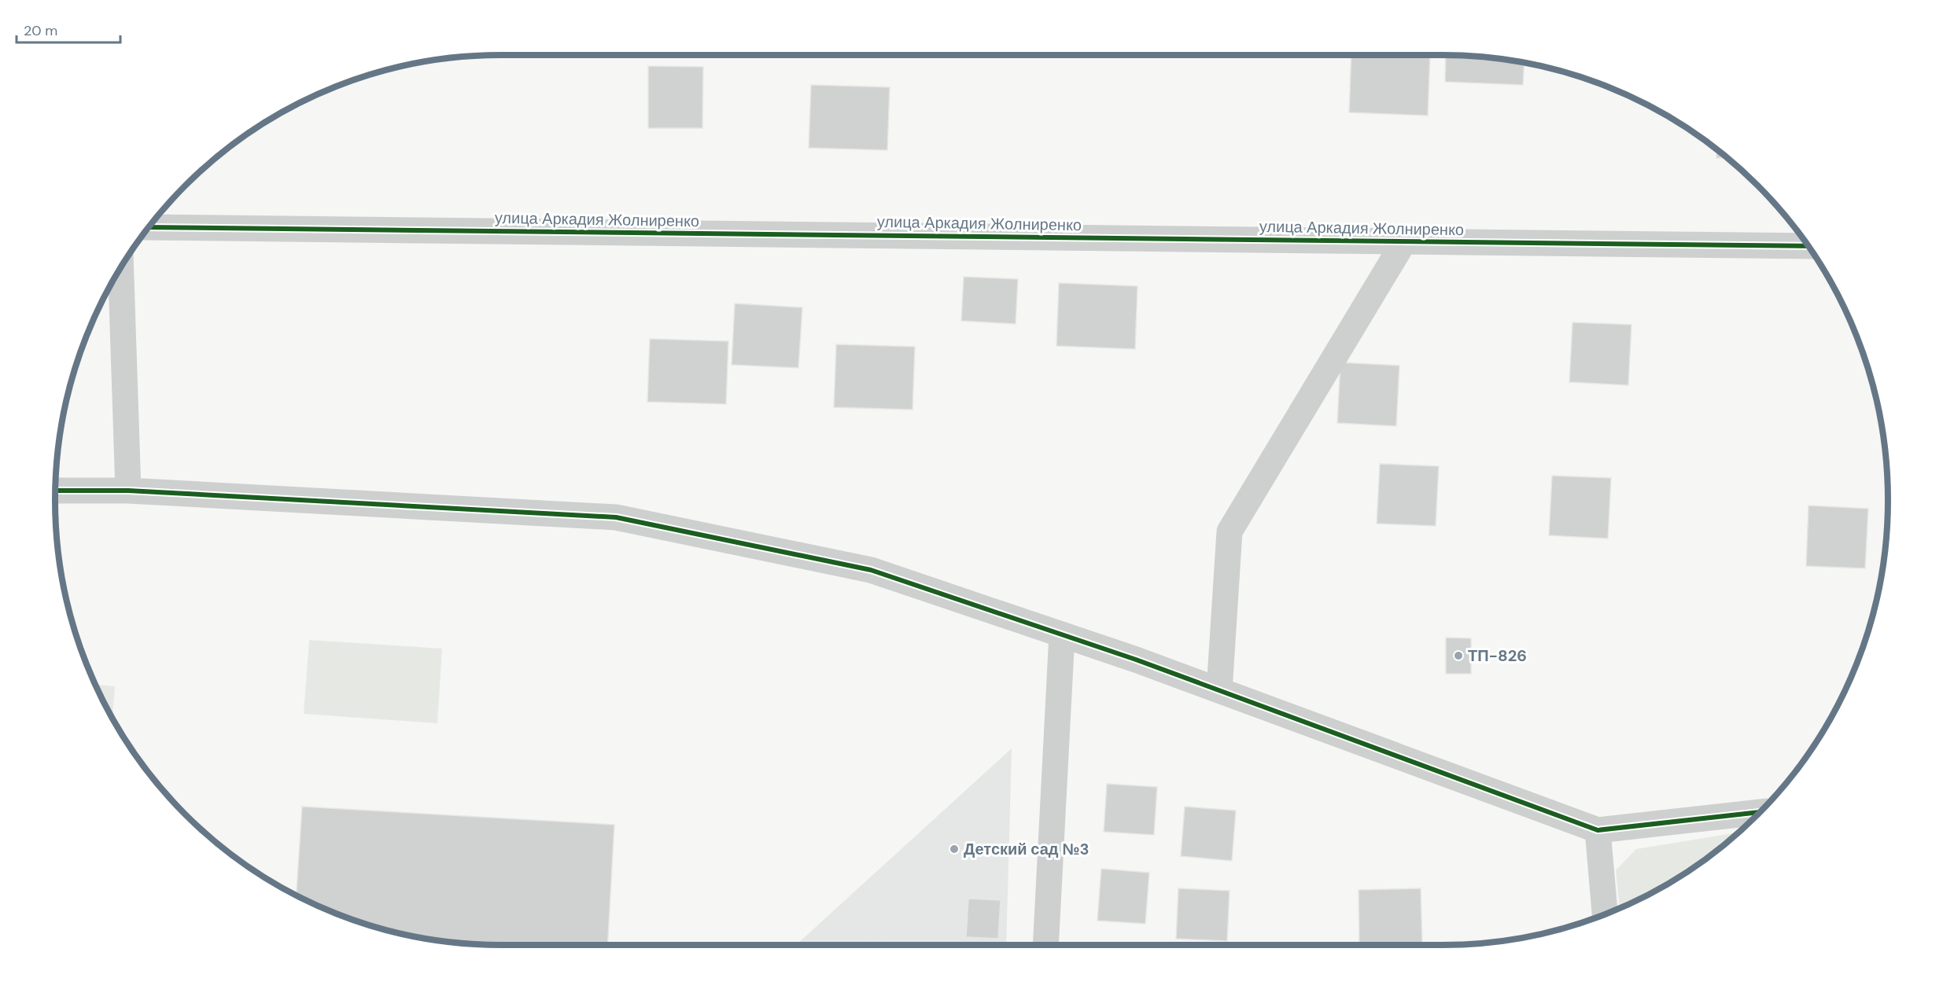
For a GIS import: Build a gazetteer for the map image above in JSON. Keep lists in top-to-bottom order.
{
  "streets": {
    "street": ["улица Аркадия Жолниренко"]
  },
  "places": ["ТП-826", "Детский сад №3"],
  "scale_bar": "20 m"
}
